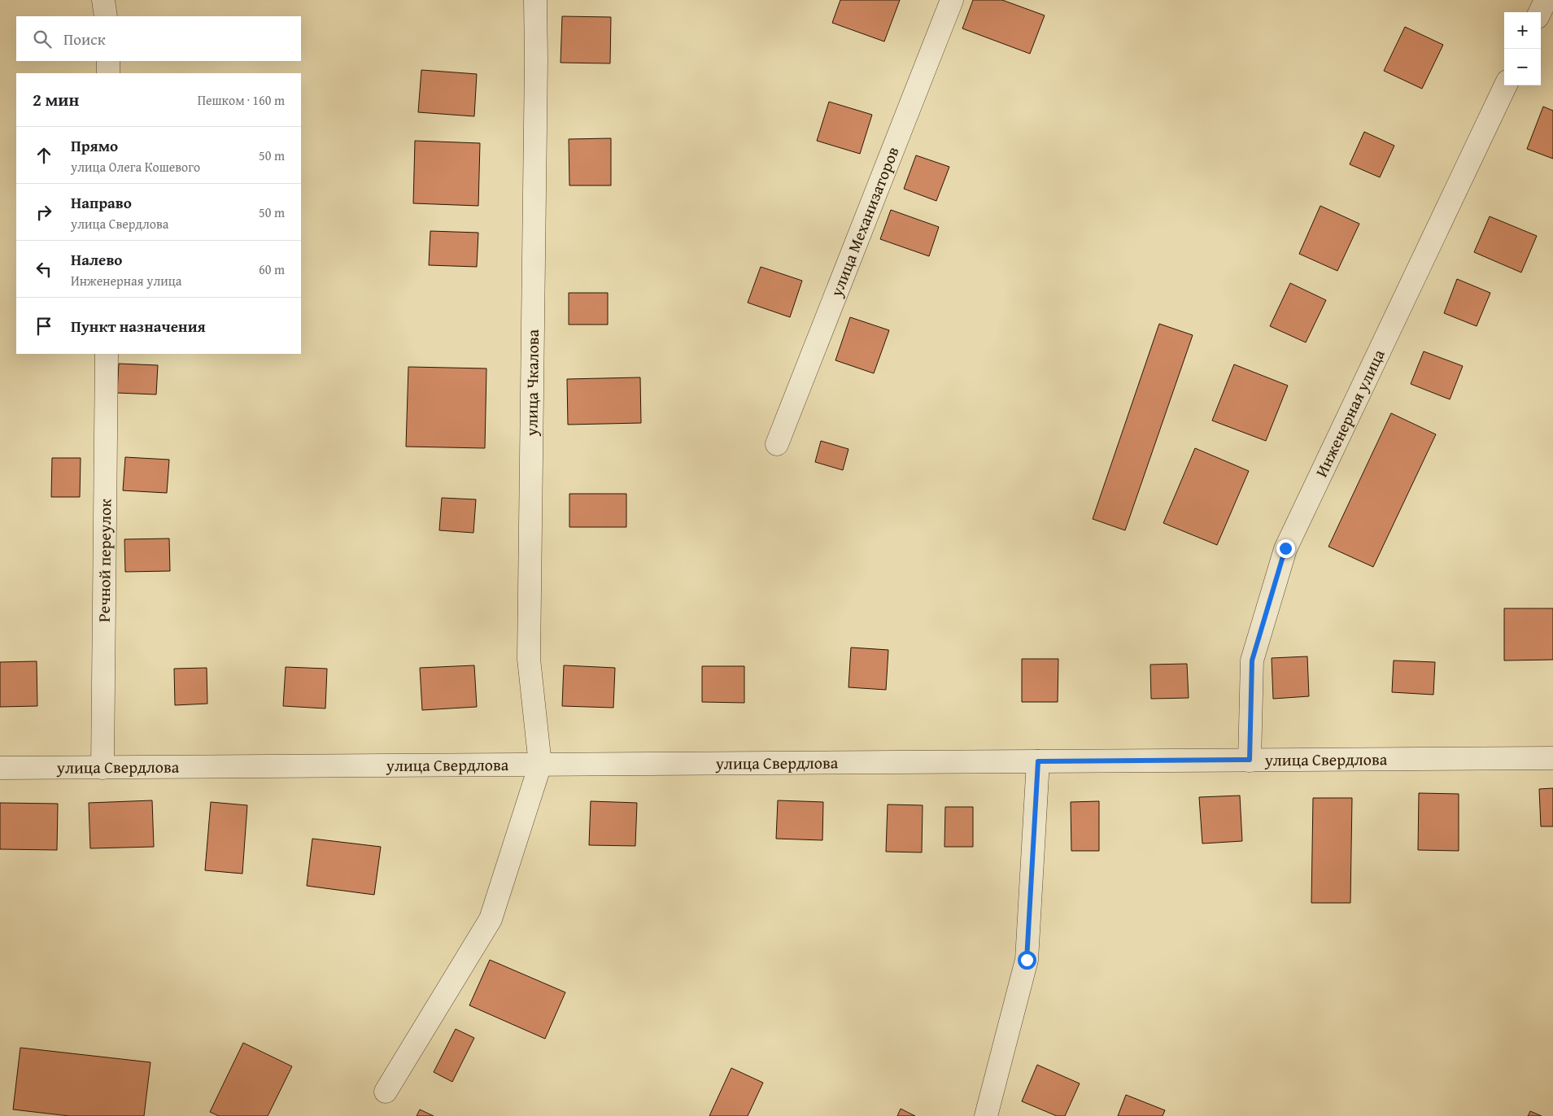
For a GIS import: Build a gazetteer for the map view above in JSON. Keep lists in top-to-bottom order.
{
  "streets": {
    "street": [
      "улица Механизаторов",
      "улица Чкалова",
      "Инженерная улица",
      "Речной переулок",
      "улица Свердлова"
    ]
  },
  "crossings": [
    ["улица Чкалова", "улица Свердлова"],
    ["Инженерная улица", "улица Свердлова"],
    ["Речной переулок", "улица Свердлова"]
  ],
  "page": {
    "map_buttons": ["+", "−"],
    "search": "Поиск",
    "heading": ["2 мин", "Пешком · 160 m"],
    "list": [
      ["Прямо", "улица Олега Кошевого", "50 m"],
      ["Направо", "улица Свердлова", "50 m"],
      ["Налево", "Инженерная улица", "60 m"],
      "Пункт назначения"
    ]
  }
}
